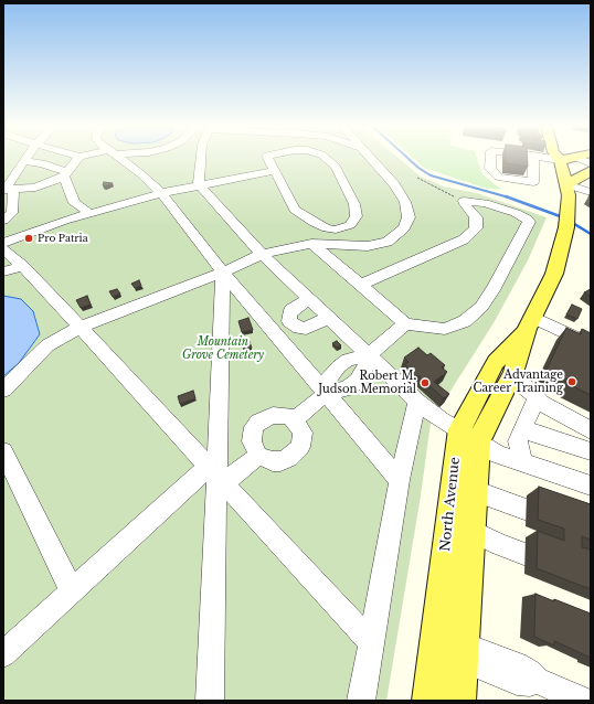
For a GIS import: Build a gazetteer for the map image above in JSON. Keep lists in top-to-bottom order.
{
  "streets": {
    "main road": ["North Avenue"]
  },
  "parks": ["Mountain Grove Cemetery"],
  "places": ["Pro Patria", "Advantage Career Training", "Robert M. Judson Memorial"]
}
